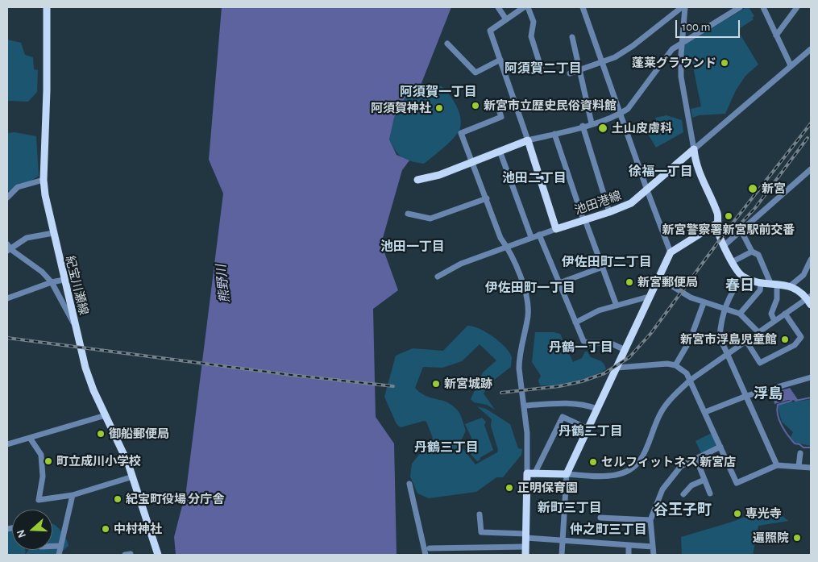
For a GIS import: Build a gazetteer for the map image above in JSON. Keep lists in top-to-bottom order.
{
  "streets": {
    "main road": ["池田港線", "紀宝川瀬線"]
  },
  "districts": [
    "阿須賀二丁目",
    "阿須賀一丁目",
    "徐福一丁目",
    "池田二丁目",
    "池田一丁目",
    "伊佐田町二丁目",
    "春日",
    "伊佐田町一丁目",
    "丹鶴一丁目",
    "浮島",
    "丹鶴二丁目",
    "丹鶴三丁目",
    "新町三丁目",
    "谷王子町",
    "仲之町三丁目"
  ],
  "water": ["熊野川"],
  "places": [
    "蓬莱グラウンド",
    "新宮市立歴史民俗資料館",
    "阿須賀神社",
    "土山皮膚科",
    "新宮",
    "新宮警察署新宮駅前交番",
    "新宮郵便局",
    "新宮市浮島児童館",
    "新宮城跡",
    "御船郵便局",
    "町立成川小学校",
    "セルフィットネス 新宮店",
    "正明保育園",
    "紀宝町役場 分庁舎",
    "専光寺",
    "中村神社",
    "遍照院"
  ],
  "scale_bar": "100 m",
  "north": "left"
}
